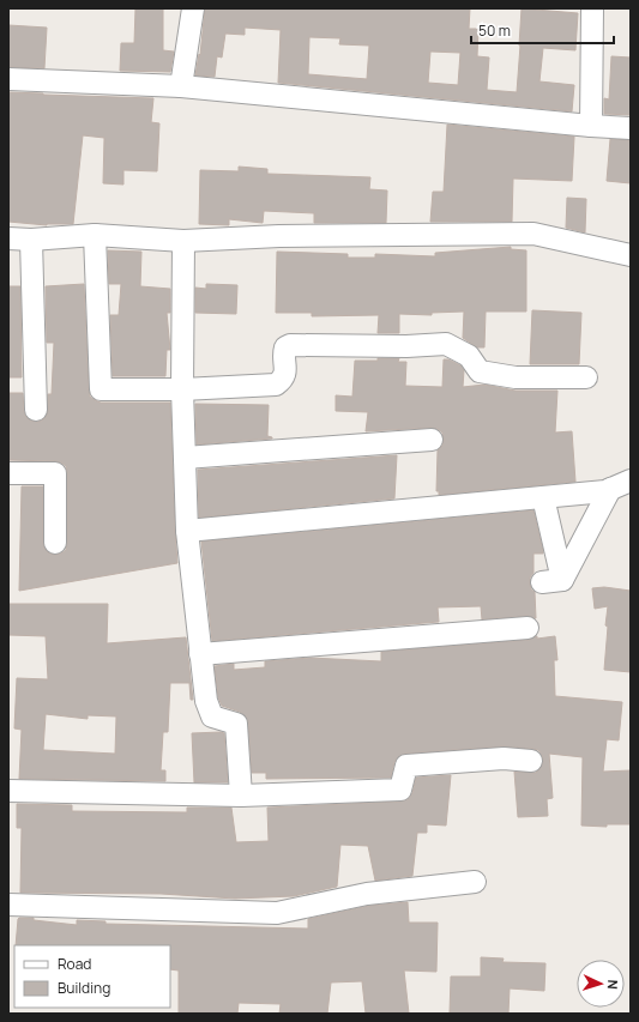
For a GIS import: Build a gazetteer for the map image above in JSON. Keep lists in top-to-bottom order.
{
  "legend": ["Road", "Building"],
  "scale_bar": "50 m",
  "north": "right"
}
